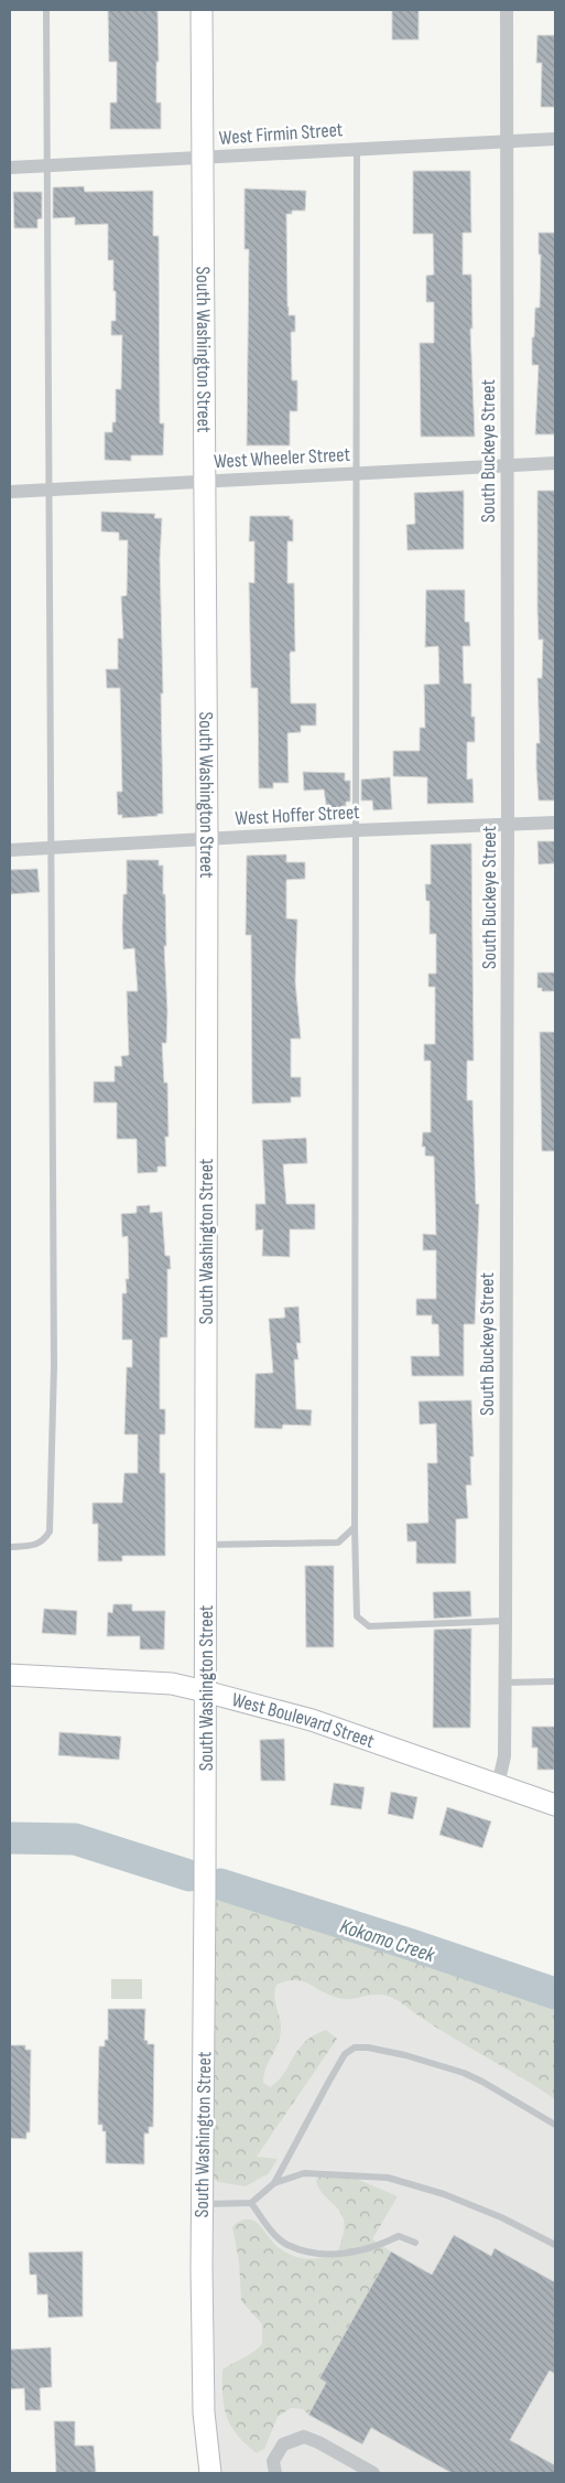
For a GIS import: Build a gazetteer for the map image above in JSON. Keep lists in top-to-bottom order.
{
  "streets": {
    "main road": ["South Washington Street", "West Boulevard Street"],
    "street": [
      "West Firmin Street",
      "South Buckeye Street",
      "West Wheeler Street",
      "West Hoffer Street"
    ]
  },
  "crossings": [
    ["West Firmin Street", "South Washington Street"],
    ["West Firmin Street", "South Buckeye Street"],
    ["South Washington Street", "West Wheeler Street"],
    ["South Washington Street", "West Hoffer Street"],
    ["South Washington Street", "West Boulevard Street"],
    ["South Buckeye Street", "West Wheeler Street"],
    ["South Buckeye Street", "West Hoffer Street"],
    ["South Buckeye Street", "West Boulevard Street"]
  ],
  "water": ["Kokomo Creek"]
}
